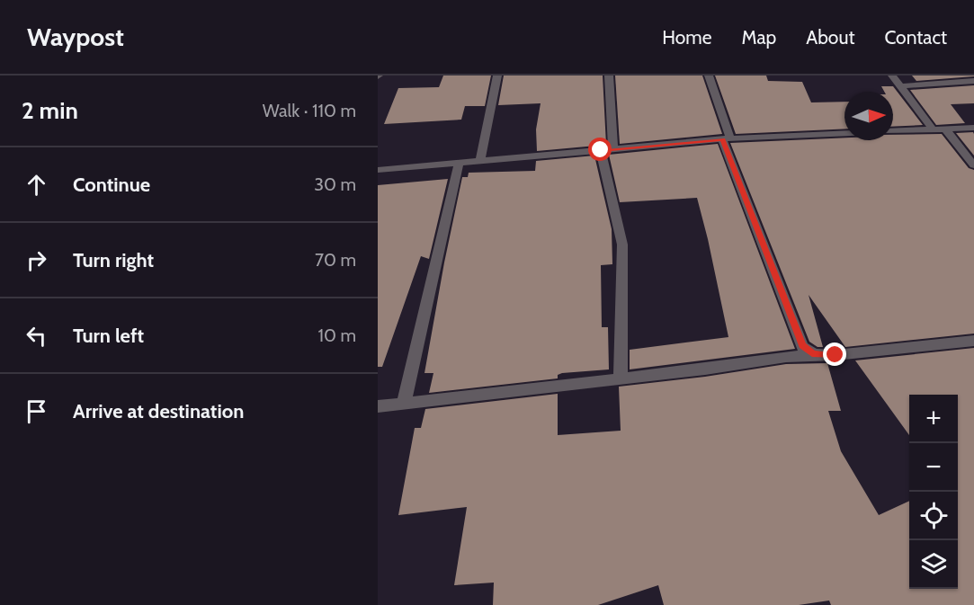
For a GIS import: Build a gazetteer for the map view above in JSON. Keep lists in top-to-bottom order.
{
  "north": "right",
  "page": {
    "header": "Waypost",
    "nav": [
      "Home",
      "Map",
      "About",
      "Contact"
    ],
    "heading": ["2 min", "Walk · 110 m"],
    "list": [
      ["Continue", "30 m"],
      ["Turn right", "70 m"],
      ["Turn left", "10 m"],
      "Arrive at destination"
    ],
    "map_buttons": ["+", "−"]
  }
}
